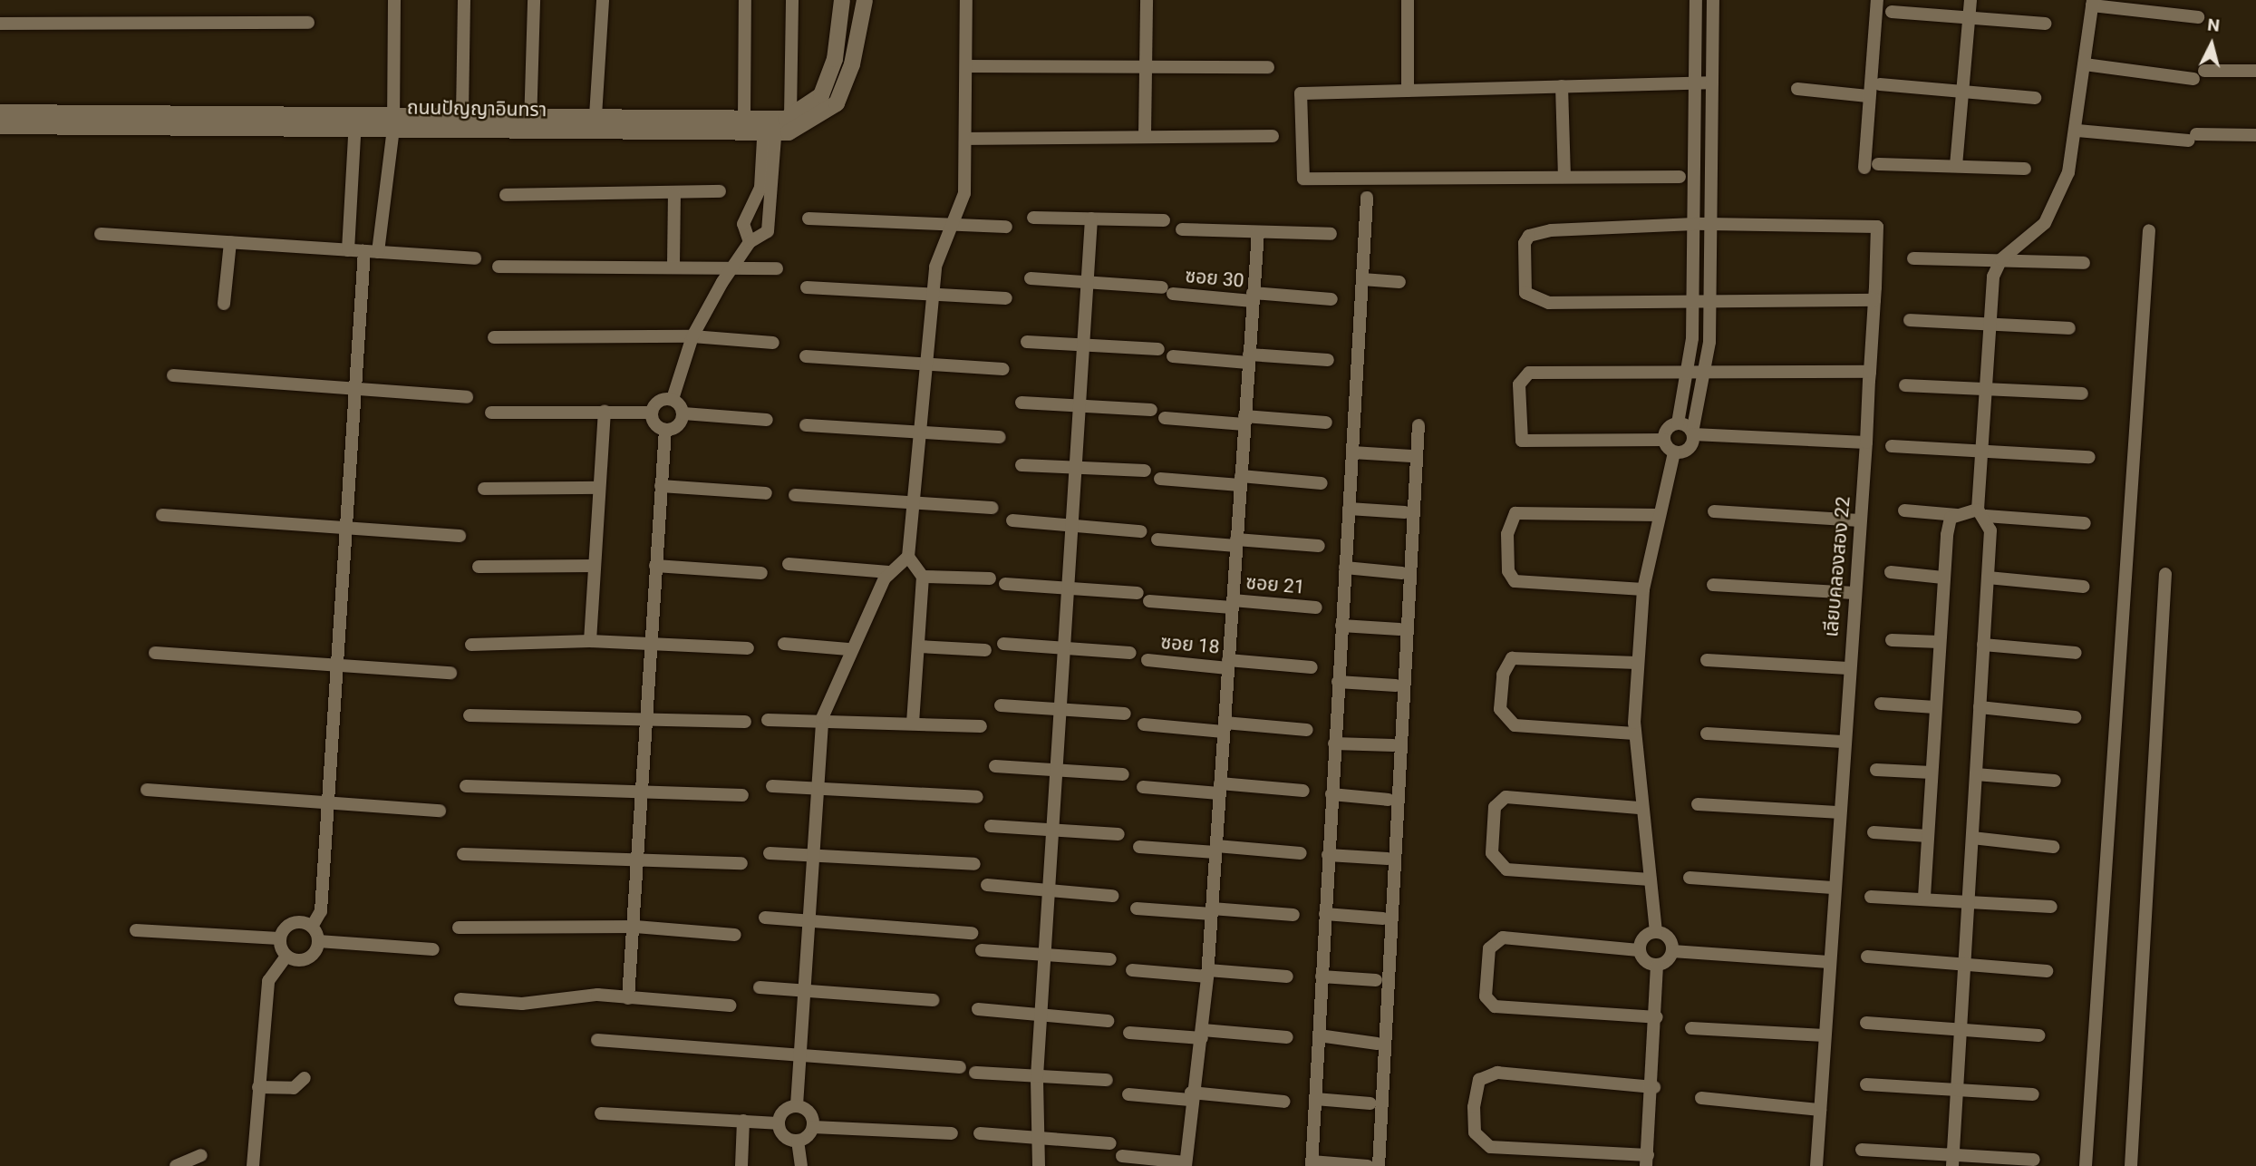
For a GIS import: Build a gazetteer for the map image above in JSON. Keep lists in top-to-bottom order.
{
  "streets": {
    "street": [
      "ถนนปัญญาอินทรา",
      "ซอย 30",
      "เลียบคลองสอง 22",
      "ซอย 21",
      "ซอย 18"
    ]
  },
  "north": "top"
}
